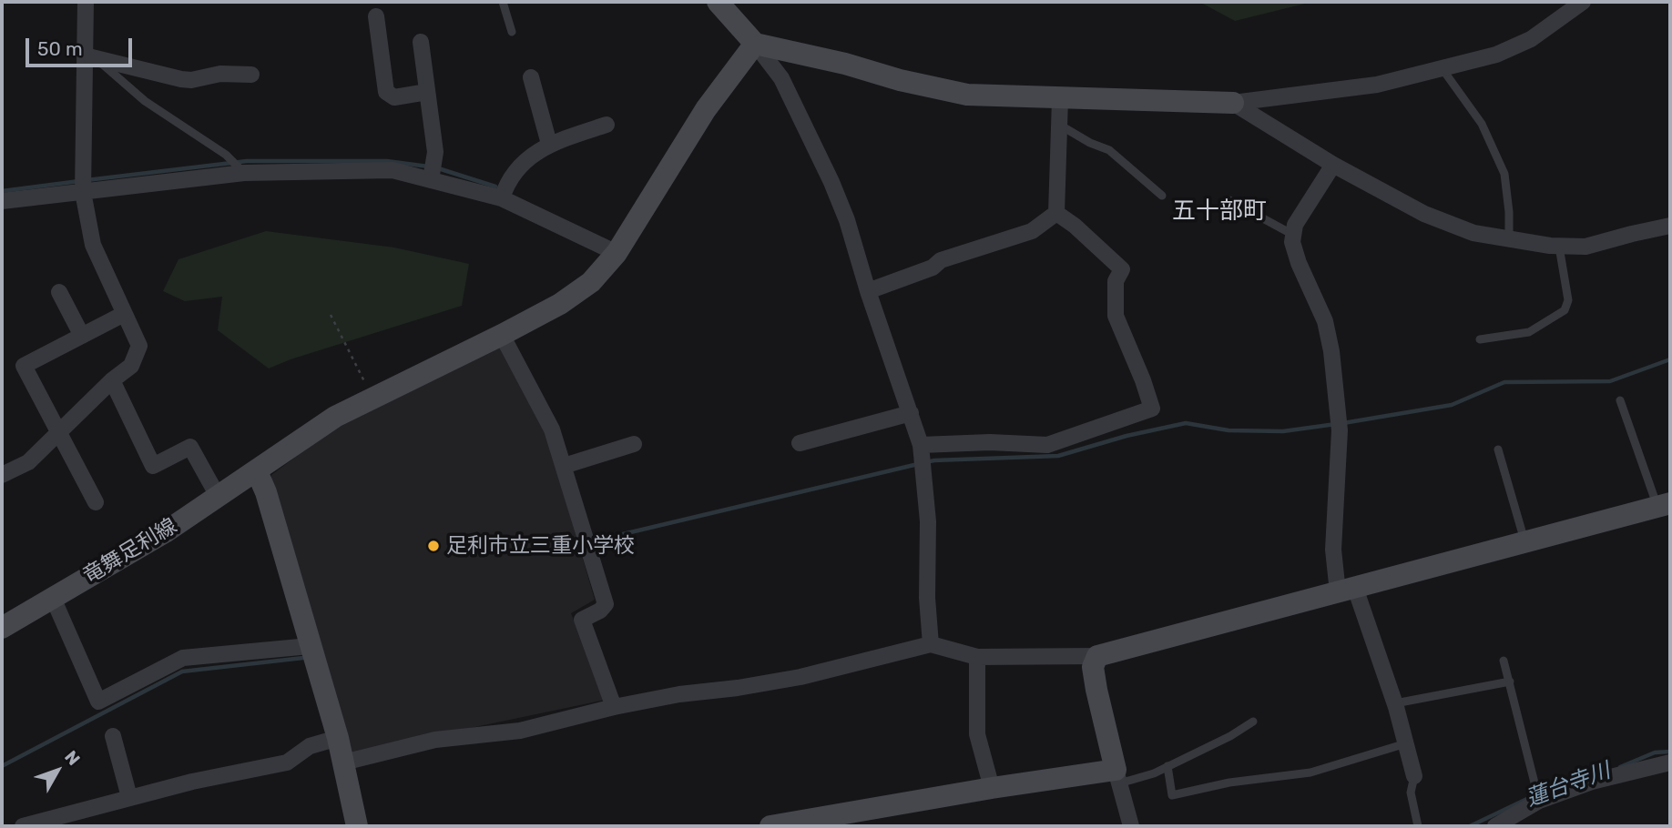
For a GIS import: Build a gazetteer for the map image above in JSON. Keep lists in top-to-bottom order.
{
  "streets": {
    "street": ["竜舞足利線"]
  },
  "districts": ["五十部町"],
  "water": ["蓮台寺川"],
  "places": ["足利市立三重小学校"],
  "scale_bar": "50 m",
  "north": "top right"
}
